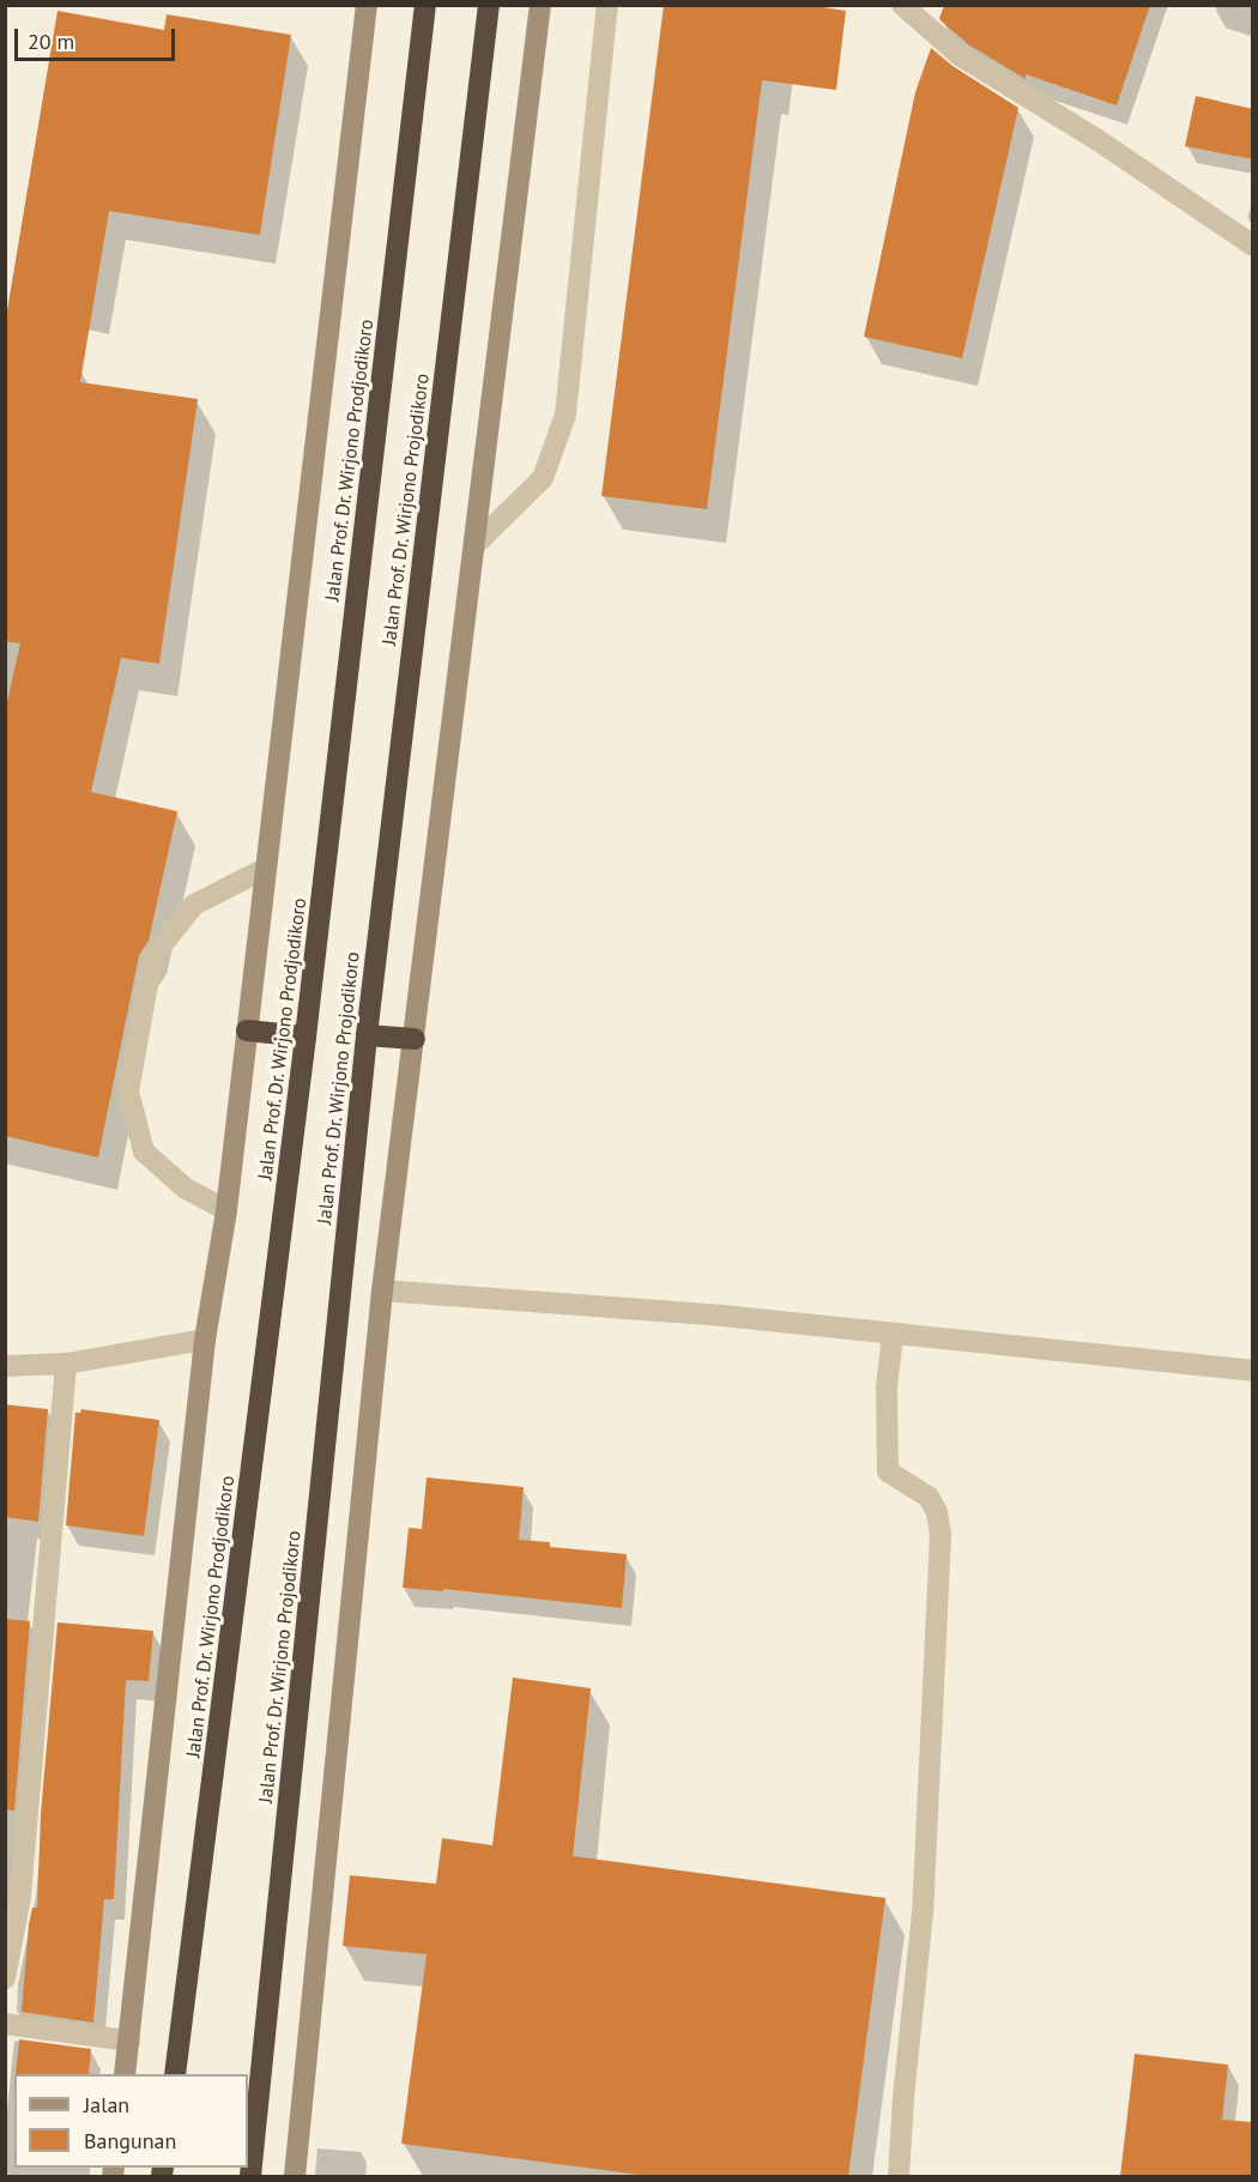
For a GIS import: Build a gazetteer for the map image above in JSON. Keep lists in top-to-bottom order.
{
  "streets": {
    "highway": ["Jalan Prof. Dr. Wirjono Prodjodikoro", "Jalan Prof. Dr. Wirjono Projodikoro"]
  },
  "legend": ["Jalan", "Bangunan"],
  "scale_bar": "20 m"
}
